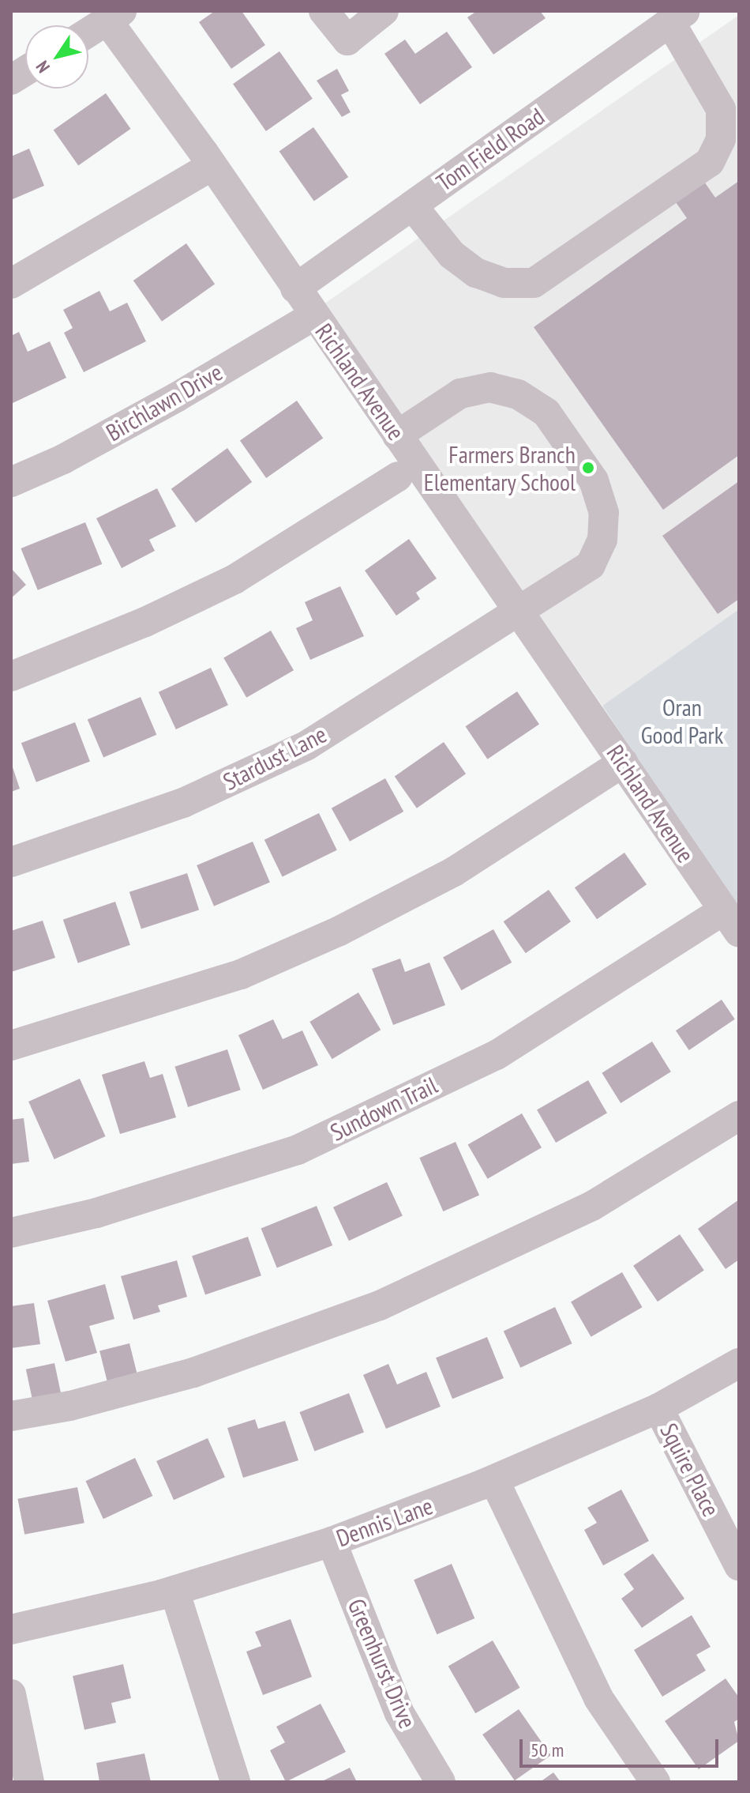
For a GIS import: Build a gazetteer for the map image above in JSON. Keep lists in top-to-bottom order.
{
  "streets": {
    "street": [
      "Tom Field Road",
      "Richland Avenue",
      "Birchlawn Drive",
      "Stardust Lane",
      "Sundown Trail",
      "Squire Place",
      "Dennis Lane",
      "Greenhurst Drive"
    ]
  },
  "crossings": [
    ["Tom Field Road", "Richland Avenue"],
    ["Richland Avenue", "Birchlawn Drive"],
    ["Richland Avenue", "Stardust Lane"],
    ["Richland Avenue", "Sundown Trail"],
    ["Squire Place", "Dennis Lane"],
    ["Dennis Lane", "Greenhurst Drive"]
  ],
  "parks": ["Oran Good Park"],
  "places": ["Farmers Branch Elementary School"],
  "scale_bar": "50 m",
  "north": "bottom left"
}
